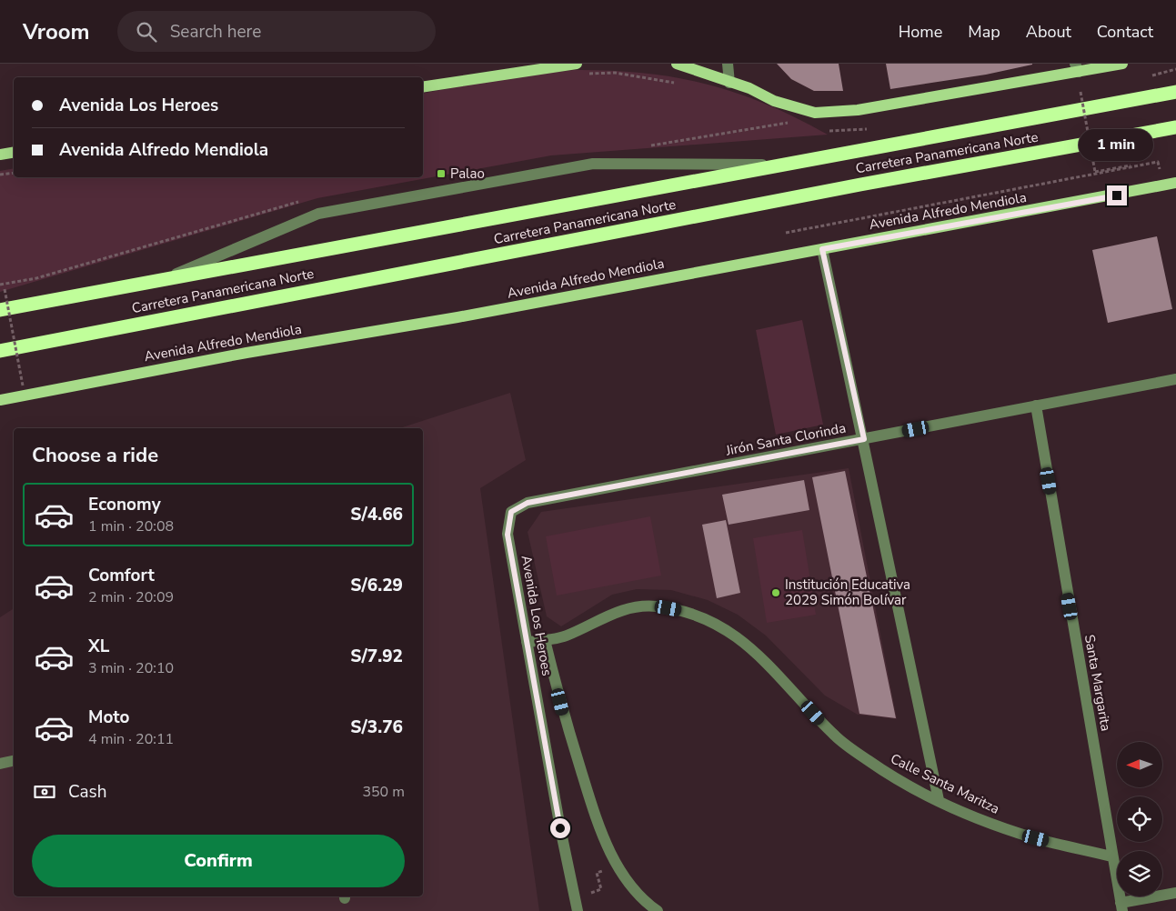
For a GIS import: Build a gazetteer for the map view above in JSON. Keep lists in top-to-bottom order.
{
  "streets": {
    "highway": ["Carretera Panamericana Norte"],
    "main road": ["Avenida Alfredo Mendiola"],
    "street": [
      "Jirón Santa Clorinda",
      "Avenida Los Heroes",
      "Santa Margarita",
      "Calle Santa Maritza"
    ]
  },
  "crossings": [
    ["Jirón Santa Clorinda", "Avenida Los Heroes"],
    ["Jirón Santa Clorinda", "Santa Margarita"],
    ["Avenida Los Heroes", "Calle Santa Maritza"],
    ["Santa Margarita", "Calle Santa Maritza"]
  ],
  "places": {
    "transit": ["Palao"],
    "other": ["Institución Educativa 2029 Simón Bolívar"]
  },
  "north": "left",
  "page": {
    "header": "Vroom",
    "search": "Search here",
    "nav": [
      "Home",
      "Map",
      "About",
      "Contact"
    ],
    "banner": ["Avenida Los Heroes", "Avenida Alfredo Mendiola"],
    "bubble": "1 min",
    "heading": "Choose a ride",
    "list": [
      {
        "name": "Economy",
        "note": "1 min · 20:08",
        "value": "S/4.66"
      },
      {
        "name": "Comfort",
        "note": "2 min · 20:09",
        "value": "S/6.29"
      },
      {
        "name": "XL",
        "note": "3 min · 20:10",
        "value": "S/7.92"
      },
      {
        "name": "Moto",
        "note": "4 min · 20:11",
        "value": "S/3.76"
      }
    ],
    "pay": ["Cash", "350 m"],
    "buttons": "Confirm"
  }
}
